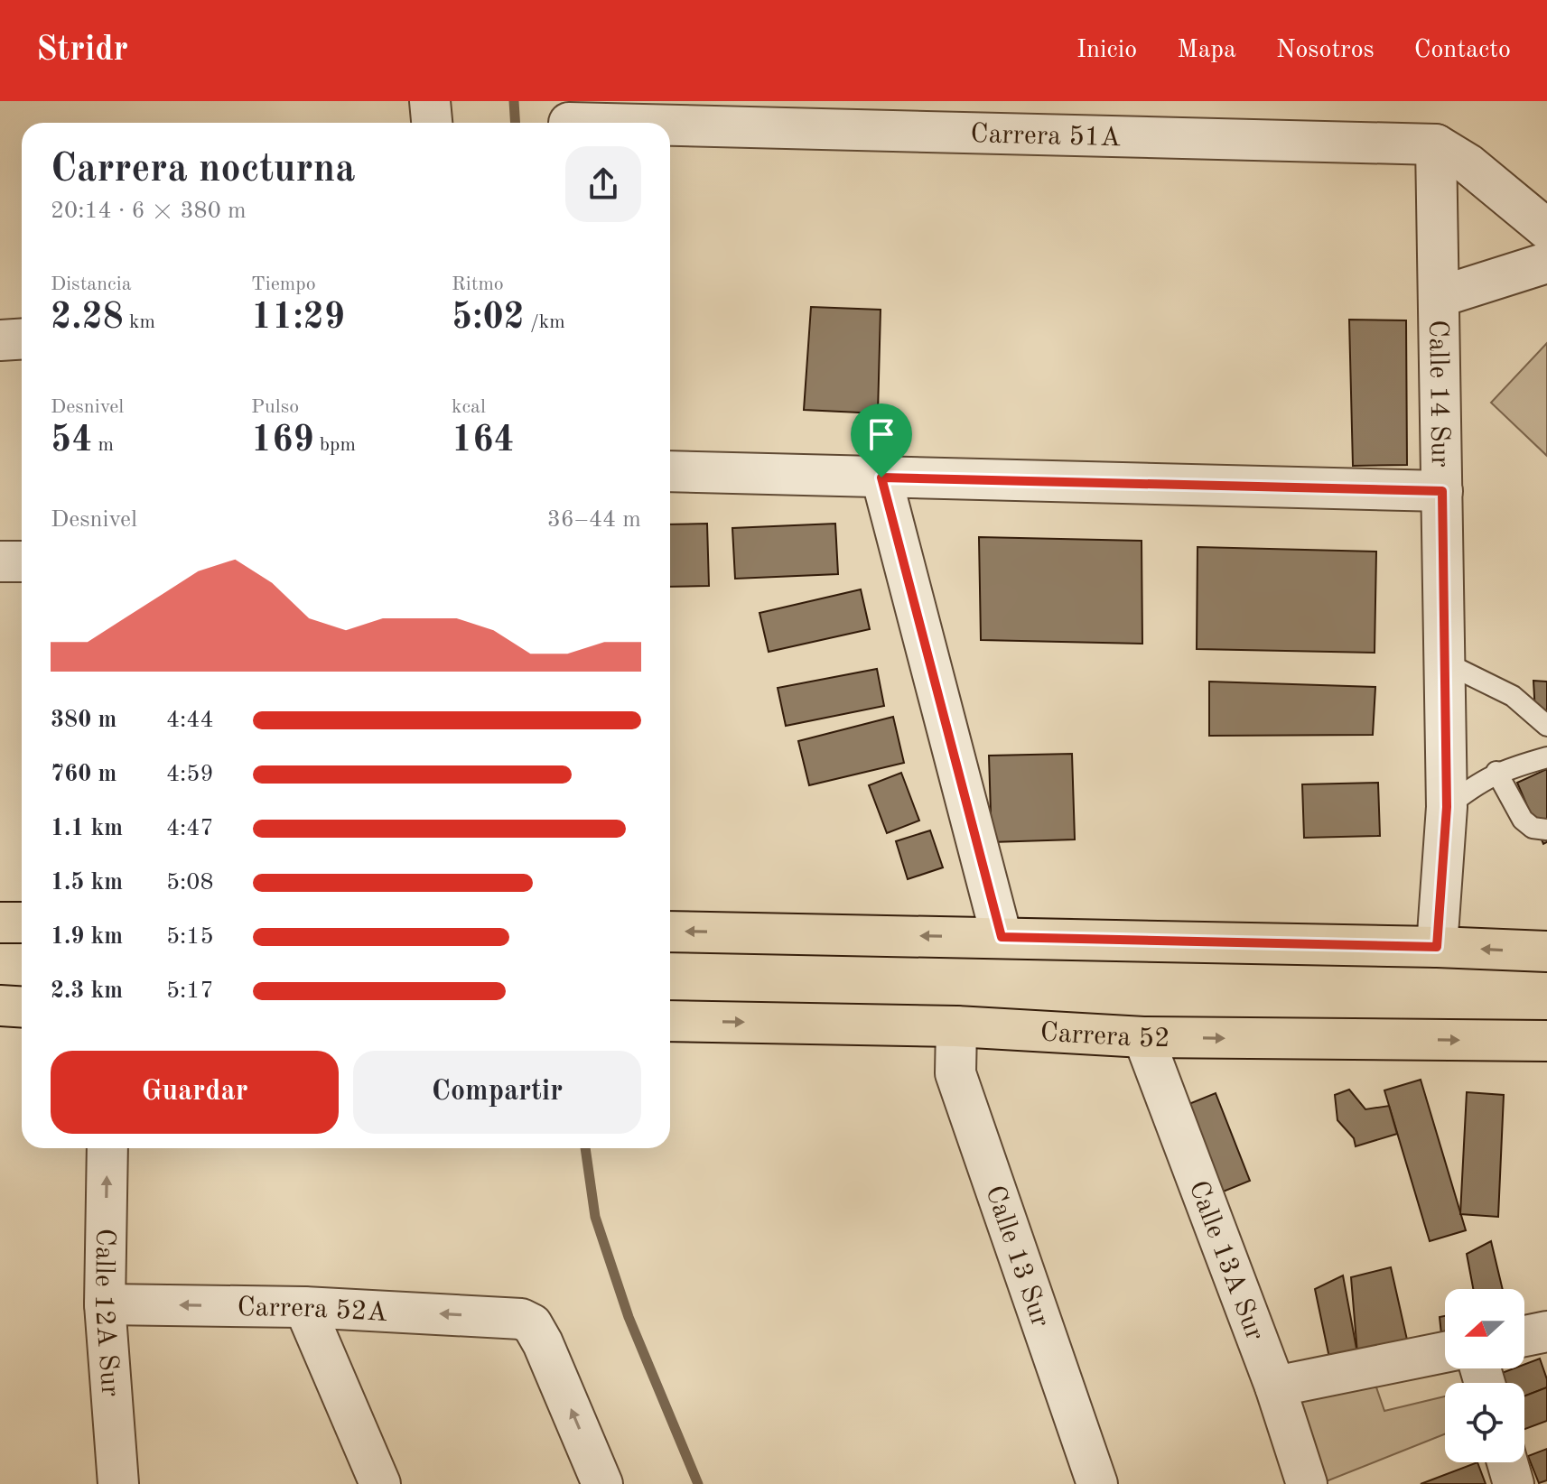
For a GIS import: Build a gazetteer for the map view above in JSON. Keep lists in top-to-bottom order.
{
  "streets": {
    "main road": ["Carrera 52"],
    "street": [
      "Carrera 51A",
      "Calle 14 Sur",
      "Calle 13 Sur",
      "Calle 13A Sur",
      "Carrera 52A",
      "Calle 12A Sur"
    ]
  },
  "crossings": [
    ["Carrera 51A", "Calle 14 Sur"],
    ["Carrera 52", "Calle 13 Sur"],
    ["Carrera 52", "Calle 13A Sur"],
    ["Carrera 52A", "Calle 12A Sur"]
  ],
  "one_way": ["Carrera 52A", "Calle 12A Sur"],
  "north": "left",
  "page": {
    "header": "Stridr",
    "nav": [
      "Inicio",
      "Mapa",
      "Nosotros",
      "Contacto"
    ],
    "heading": ["Carrera nocturna", "20:14 · 6 × 380 m"],
    "stats": [
      ["Distancia", "2.28 km"],
      ["Tiempo", "11:29"],
      ["Ritmo", "5:02 /km"],
      ["Desnivel", "54 m"],
      ["Pulso", "169 bpm"],
      ["kcal", "164"]
    ],
    "chart": ["Desnivel", "36–44 m"],
    "list": [
      {
        "name": "380 m",
        "note": "4:44"
      },
      {
        "name": "760 m",
        "note": "4:59"
      },
      {
        "name": "1.1 km",
        "note": "4:47"
      },
      {
        "name": "1.5 km",
        "note": "5:08"
      },
      {
        "name": "1.9 km",
        "note": "5:15"
      },
      {
        "name": "2.3 km",
        "note": "5:17"
      }
    ],
    "buttons": ["Guardar", "Compartir"]
  }
}
